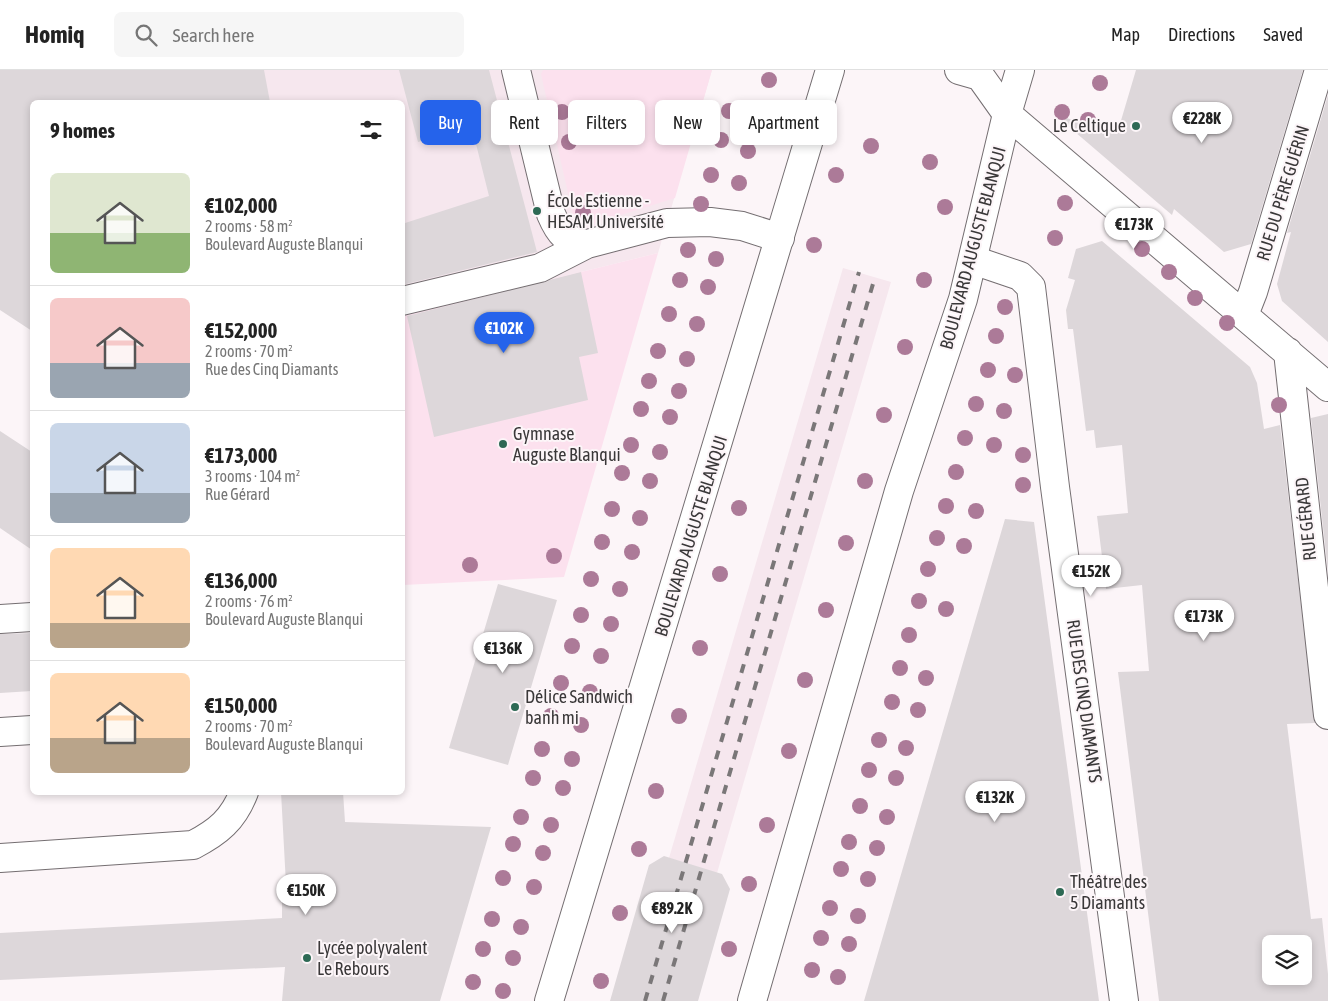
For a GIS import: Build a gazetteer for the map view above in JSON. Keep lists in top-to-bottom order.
{
  "streets": {
    "main road": [
      "RUE DU PÈRE GUÉRIN",
      "BOULEVARD AUGUSTE BLANQUI",
      "RUE GÉRARD",
      "RUE DES CINQ DIAMANTS"
    ]
  },
  "crossings": [
    ["BOULEVARD AUGUSTE BLANQUI", "RUE DES CINQ DIAMANTS"]
  ],
  "places": [
    "Le Celtique",
    "École Estienne - HESAM Université",
    "Gymnase Auguste Blanqui",
    "Délice Sandwich banh mi",
    "Théâtre des 5 Diamants",
    "Lycée polyvalent Le Rebours"
  ],
  "page": {
    "header": "Homiq",
    "search": "Search here",
    "nav": ["Map", "Directions", "Saved"],
    "chip": [
      "Buy",
      "Rent",
      "Filters",
      "New",
      "Apartment"
    ],
    "heading": "9 homes",
    "price": [
      "€228K",
      "€173K",
      "€102K",
      "€152K",
      "€173K",
      "€136K",
      "€132K",
      "€150K",
      "€89.2K"
    ],
    "list": [
      {
        "name": "€102,000",
        "note": "2 rooms · 58 m² · Boulevard Auguste Blanqui"
      },
      {
        "name": "€152,000",
        "note": "2 rooms · 70 m² · Rue des Cinq Diamants"
      },
      {
        "name": "€173,000",
        "note": "3 rooms · 104 m² · Rue Gérard"
      },
      {
        "name": "€136,000",
        "note": "2 rooms · 76 m² · Boulevard Auguste Blanqui"
      },
      {
        "name": "€150,000",
        "note": "2 rooms · 70 m² · Boulevard Auguste Blanqui"
      }
    ]
  }
}
